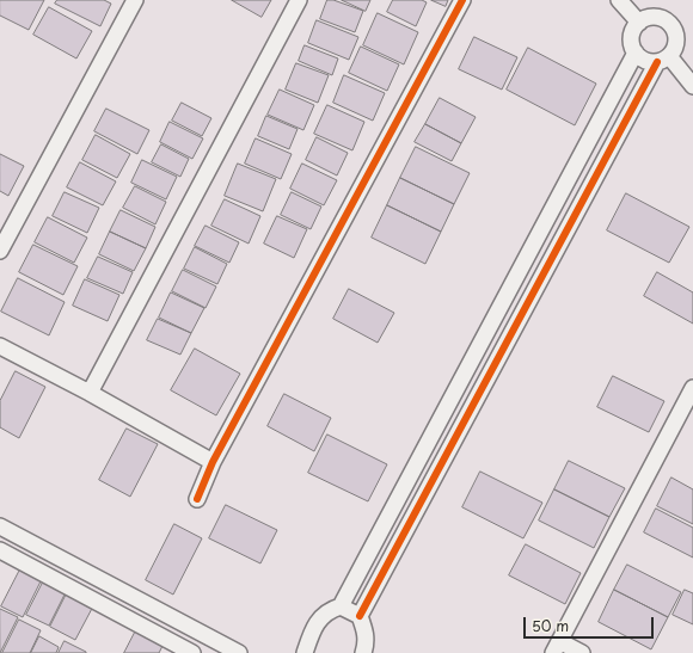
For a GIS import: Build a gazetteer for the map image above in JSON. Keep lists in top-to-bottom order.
{
  "scale_bar": "50 m"
}
